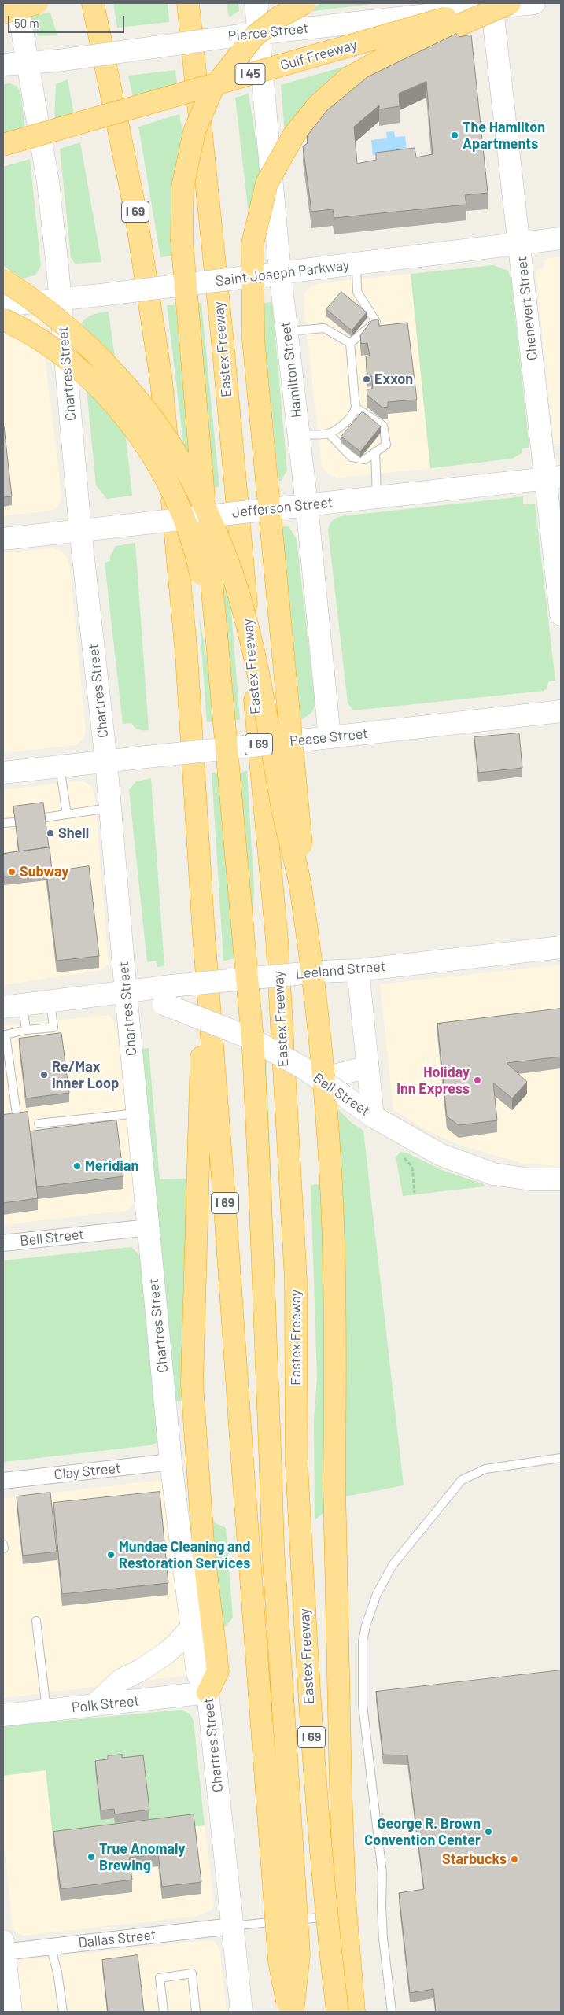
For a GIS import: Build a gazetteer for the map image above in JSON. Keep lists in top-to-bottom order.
{
  "streets": {
    "highway": [
      "Gulf Freeway",
      "I 45",
      "I 69",
      "Eastex Freeway"
    ],
    "street": [
      "Pierce Street",
      "Saint Joseph Parkway",
      "Chenevert Street",
      "Hamilton Street",
      "Chartres Street",
      "Jefferson Street",
      "Pease Street",
      "Leeland Street",
      "Bell Street",
      "Clay Street",
      "Polk Street",
      "Dallas Street"
    ]
  },
  "crossings": [
    ["Pierce Street", "Gulf Freeway"],
    ["Pierce Street", "Chenevert Street"],
    ["Pierce Street", "Hamilton Street"],
    ["Pierce Street", "Chartres Street"],
    ["Gulf Freeway", "Chenevert Street"],
    ["Saint Joseph Parkway", "Chenevert Street"],
    ["Saint Joseph Parkway", "Hamilton Street"],
    ["Saint Joseph Parkway", "Chartres Street"],
    ["Chenevert Street", "Jefferson Street"],
    ["Hamilton Street", "Jefferson Street"],
    ["Hamilton Street", "Pease Street"],
    ["Chartres Street", "Jefferson Street"],
    ["Chartres Street", "Pease Street"],
    ["Chartres Street", "Bell Street"],
    ["Chartres Street", "Clay Street"],
    ["Chartres Street", "Polk Street"],
    ["Chartres Street", "Dallas Street"],
    ["Leeland Street", "Bell Street"]
  ],
  "places": [
    "The Hamilton Apartments",
    "Exxon",
    "Shell",
    "Subway",
    "Re/Max Inner Loop",
    "Holiday Inn Express",
    "Meridian",
    "Mundae Cleaning and Restoration Services",
    "George R. Brown Convention Center",
    "True Anomaly Brewing",
    "Starbucks"
  ],
  "scale_bar": "50 m"
}
